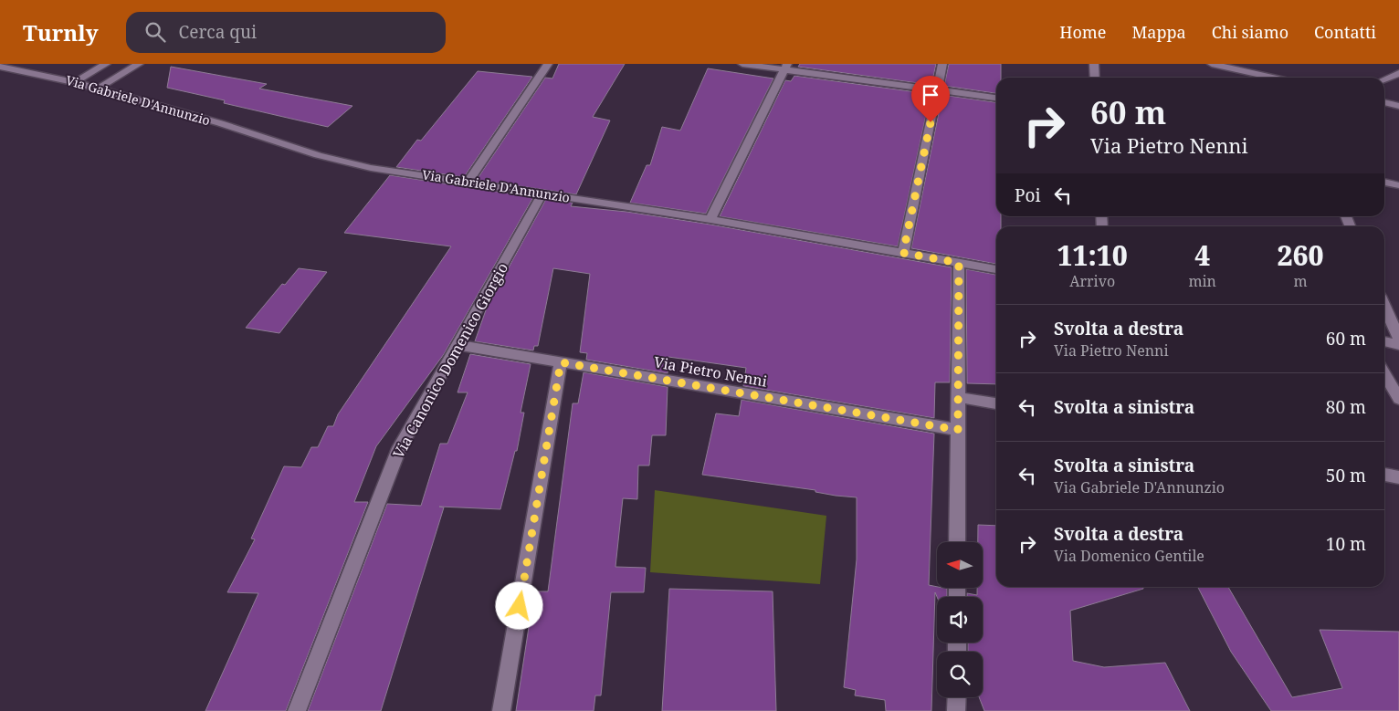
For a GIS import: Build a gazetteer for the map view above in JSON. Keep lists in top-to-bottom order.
{
  "streets": {
    "street": ["Via Gabriele D'Annunzio", "Via Canonico Domenico Giorgio", "Via Pietro Nenni"]
  },
  "crossings": [
    ["Via Gabriele D'Annunzio", "Via Canonico Domenico Giorgio"],
    ["Via Canonico Domenico Giorgio", "Via Pietro Nenni"]
  ],
  "north": "left",
  "page": {
    "header": "Turnly",
    "search": "Cerca qui",
    "nav": [
      "Home",
      "Mappa",
      "Chi siamo",
      "Contatti"
    ],
    "turn": ["60 m", "Via Pietro Nenni"],
    "then": "Poi",
    "eta": [
      "11:10",
      "Arrivo",
      "4",
      "min",
      "260",
      "m"
    ],
    "list": [
      {
        "name": "Svolta a destra",
        "note": "Via Pietro Nenni",
        "value": "60 m"
      },
      {
        "name": "Svolta a sinistra",
        "value": "80 m"
      },
      {
        "name": "Svolta a sinistra",
        "note": "Via Gabriele D'Annunzio",
        "value": "50 m"
      },
      {
        "name": "Svolta a destra",
        "note": "Via Domenico Gentile",
        "value": "10 m"
      }
    ]
  }
}
